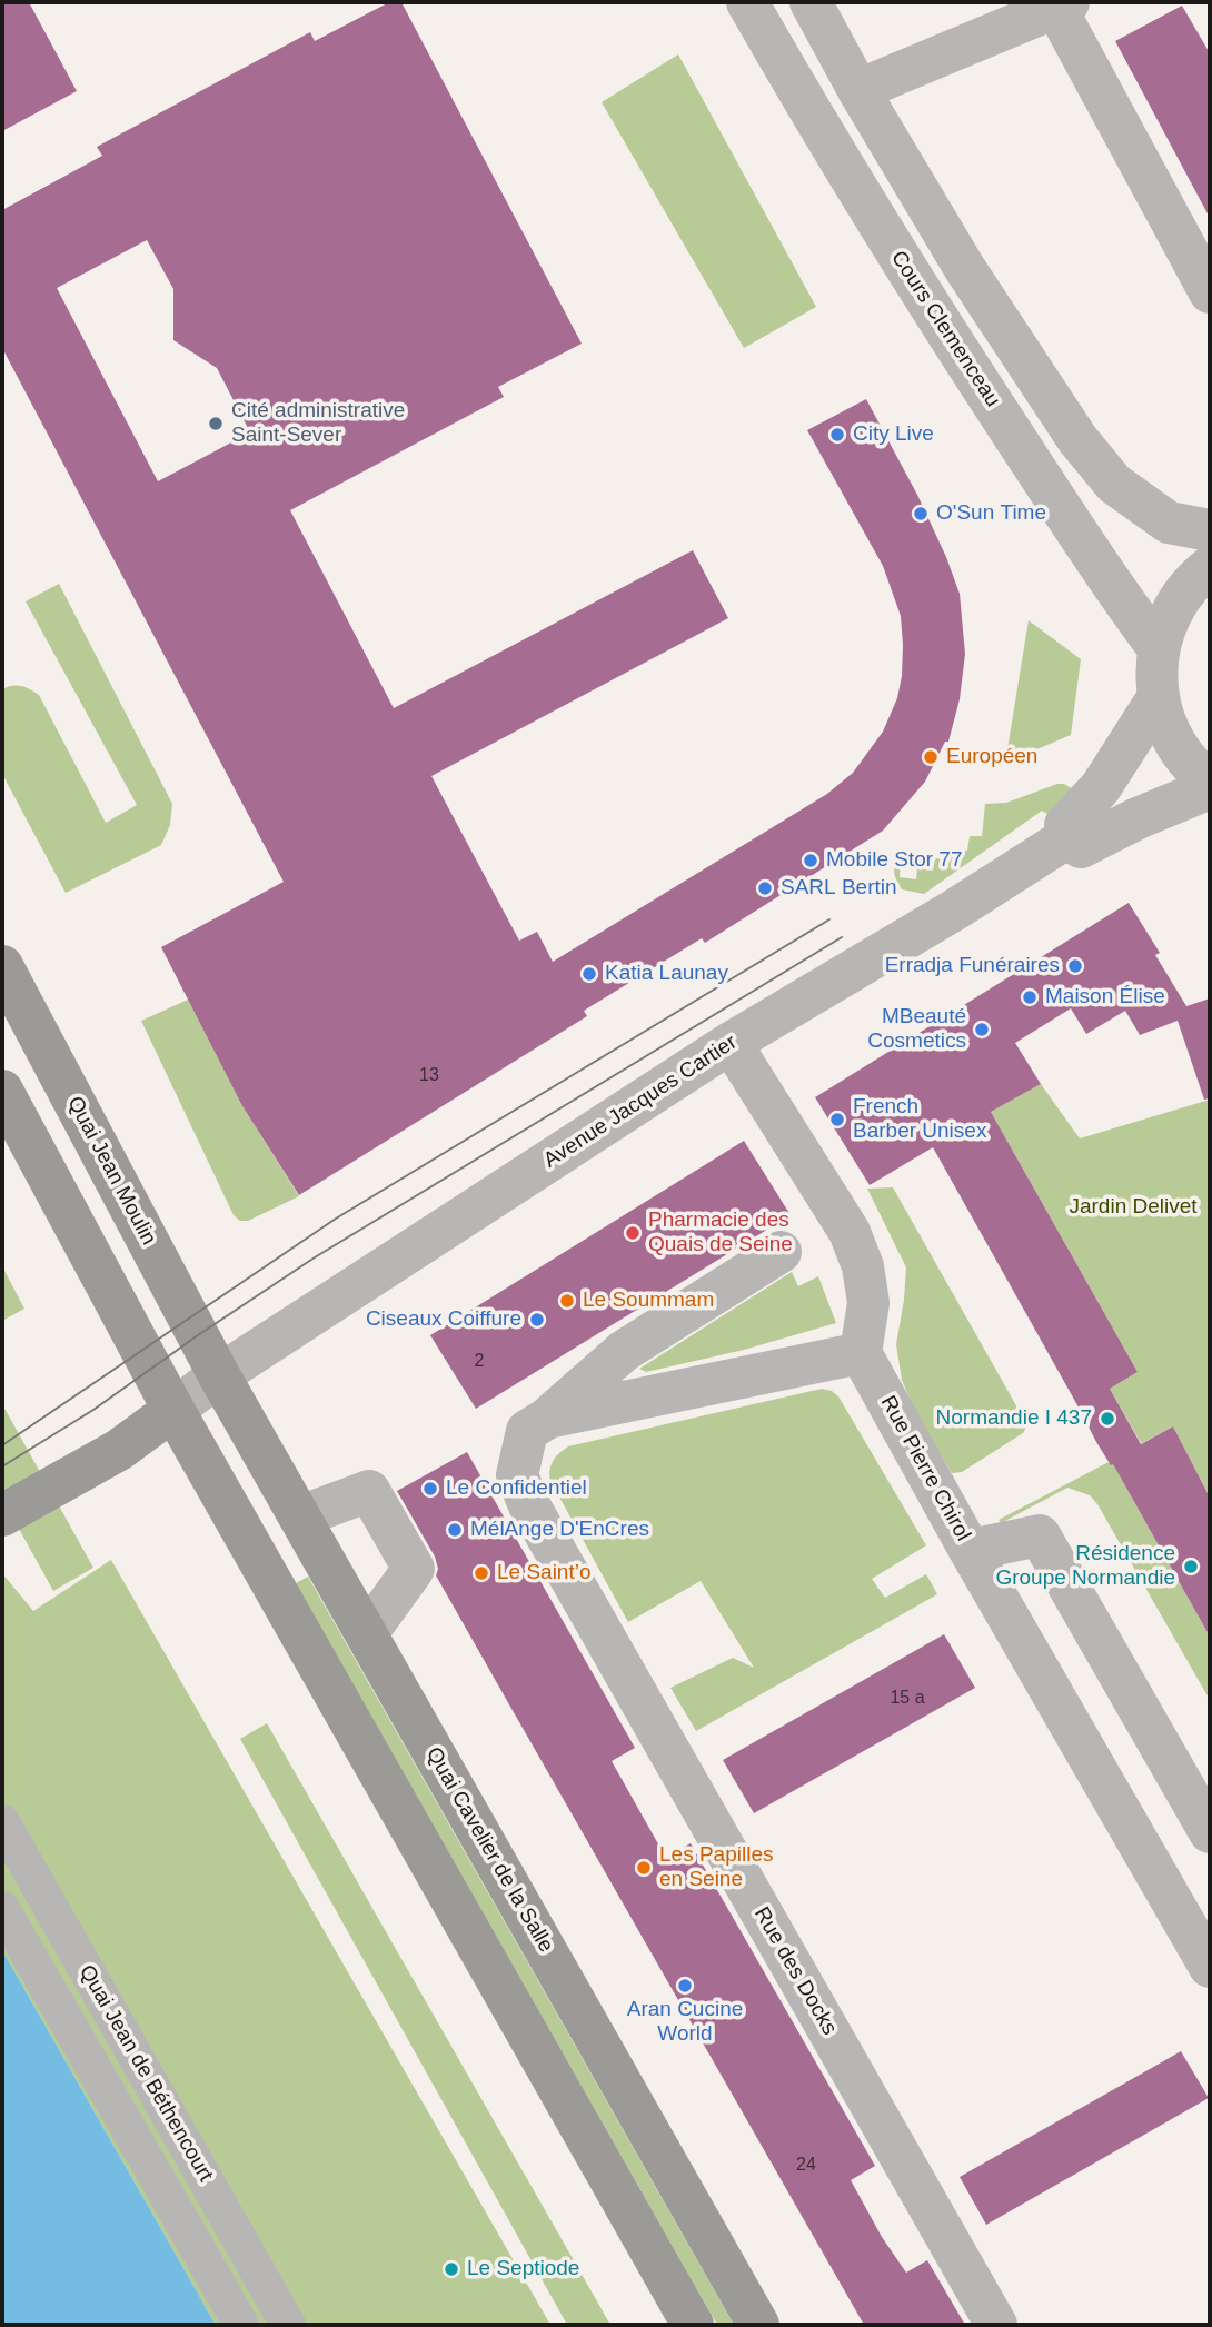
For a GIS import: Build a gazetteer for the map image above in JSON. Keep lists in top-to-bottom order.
{
  "streets": {
    "main road": ["Quai Jean Moulin", "Quai Cavelier de la Salle"],
    "street": [
      "Cours Clemenceau",
      "Avenue Jacques Cartier",
      "Rue Pierre Chirol",
      "Rue des Docks",
      "Quai Jean de Béthencourt"
    ]
  },
  "crossings": [
    ["Avenue Jacques Cartier", "Quai Jean Moulin"],
    ["Avenue Jacques Cartier", "Quai Cavelier de la Salle"],
    ["Quai Jean Moulin", "Quai Cavelier de la Salle"]
  ],
  "parks": ["Jardin Delivet"],
  "places": [
    "Cité administrative Saint-Sever",
    "City Live",
    "O'Sun Time",
    "Européen",
    "Mobile Stor 77",
    "SARL Bertin",
    "Erradja Funéraires",
    "Katia Launay",
    "Maison Élise",
    "MBeauté Cosmetics",
    "French Barber Unisex",
    "Pharmacie des Quais de Seine",
    "Le Soummam",
    "Ciseaux Coiffure",
    "Normandie I 437",
    "Le Confidentiel",
    "MélAnge D'EnCres",
    "Résidence Groupe Normandie",
    "Le Saint’o",
    "Les Papilles en Seine",
    "Aran Cucine World",
    "Le Septiode"
  ],
  "house_numbers": [
    "13",
    "2",
    "15 a",
    "24"
  ]
}
